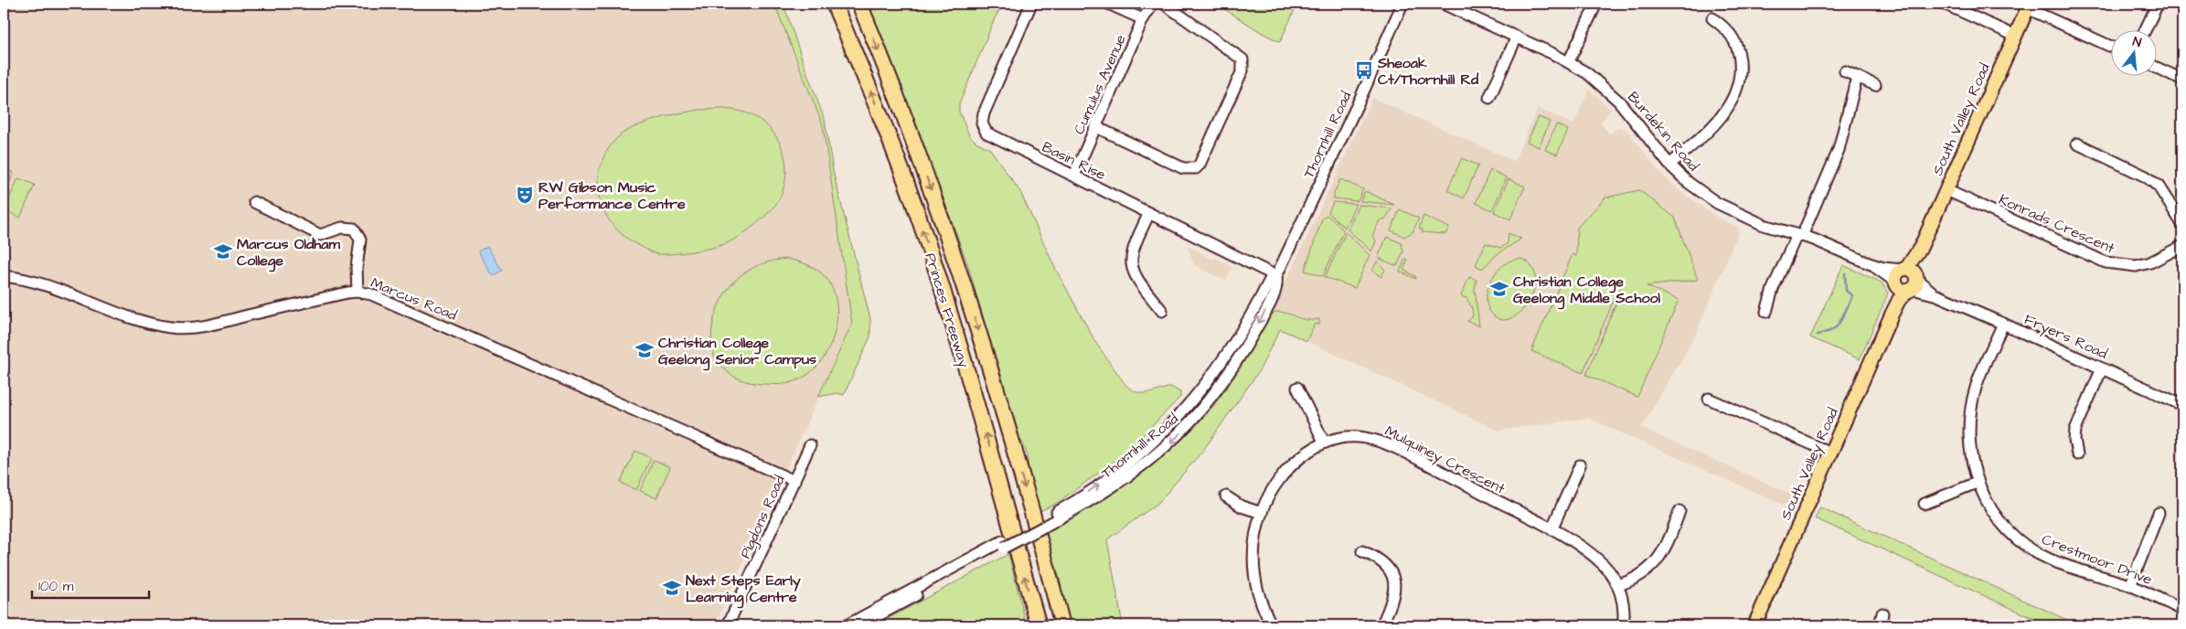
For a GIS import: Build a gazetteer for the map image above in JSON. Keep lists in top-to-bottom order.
{
  "streets": {
    "highway": ["Princes Freeway"],
    "main road": ["South Valley Road"],
    "street": [
      "Cumulus Avenue",
      "Burdekin Road",
      "Thornhill Road",
      "Basin Rise",
      "Konrads Crescent",
      "Marcus Road",
      "Fryers Road",
      "Mulquiney Crescent",
      "Pigdons Road",
      "Crestmoor Drive"
    ]
  },
  "crossings": [
    ["Cumulus Avenue", "Basin Rise"],
    ["South Valley Road", "Burdekin Road"],
    ["South Valley Road", "Konrads Crescent"],
    ["South Valley Road", "Fryers Road"],
    ["Burdekin Road", "Fryers Road"],
    ["Thornhill Road", "Basin Rise"],
    ["Marcus Road", "Pigdons Road"],
    ["Fryers Road", "Crestmoor Drive"]
  ],
  "places": {
    "bus stop": ["Sheoak Ct/Thornhill Rd"],
    "theatre": ["RW Gibson Music Performance Centre"],
    "school or university": [
      "Marcus Oldham College",
      "Christian College Geelong Middle School",
      "Christian College Geelong Senior Campus",
      "Next Steps Early Learning Centre"
    ]
  },
  "scale_bar": "100 m",
  "north": "top"
}
